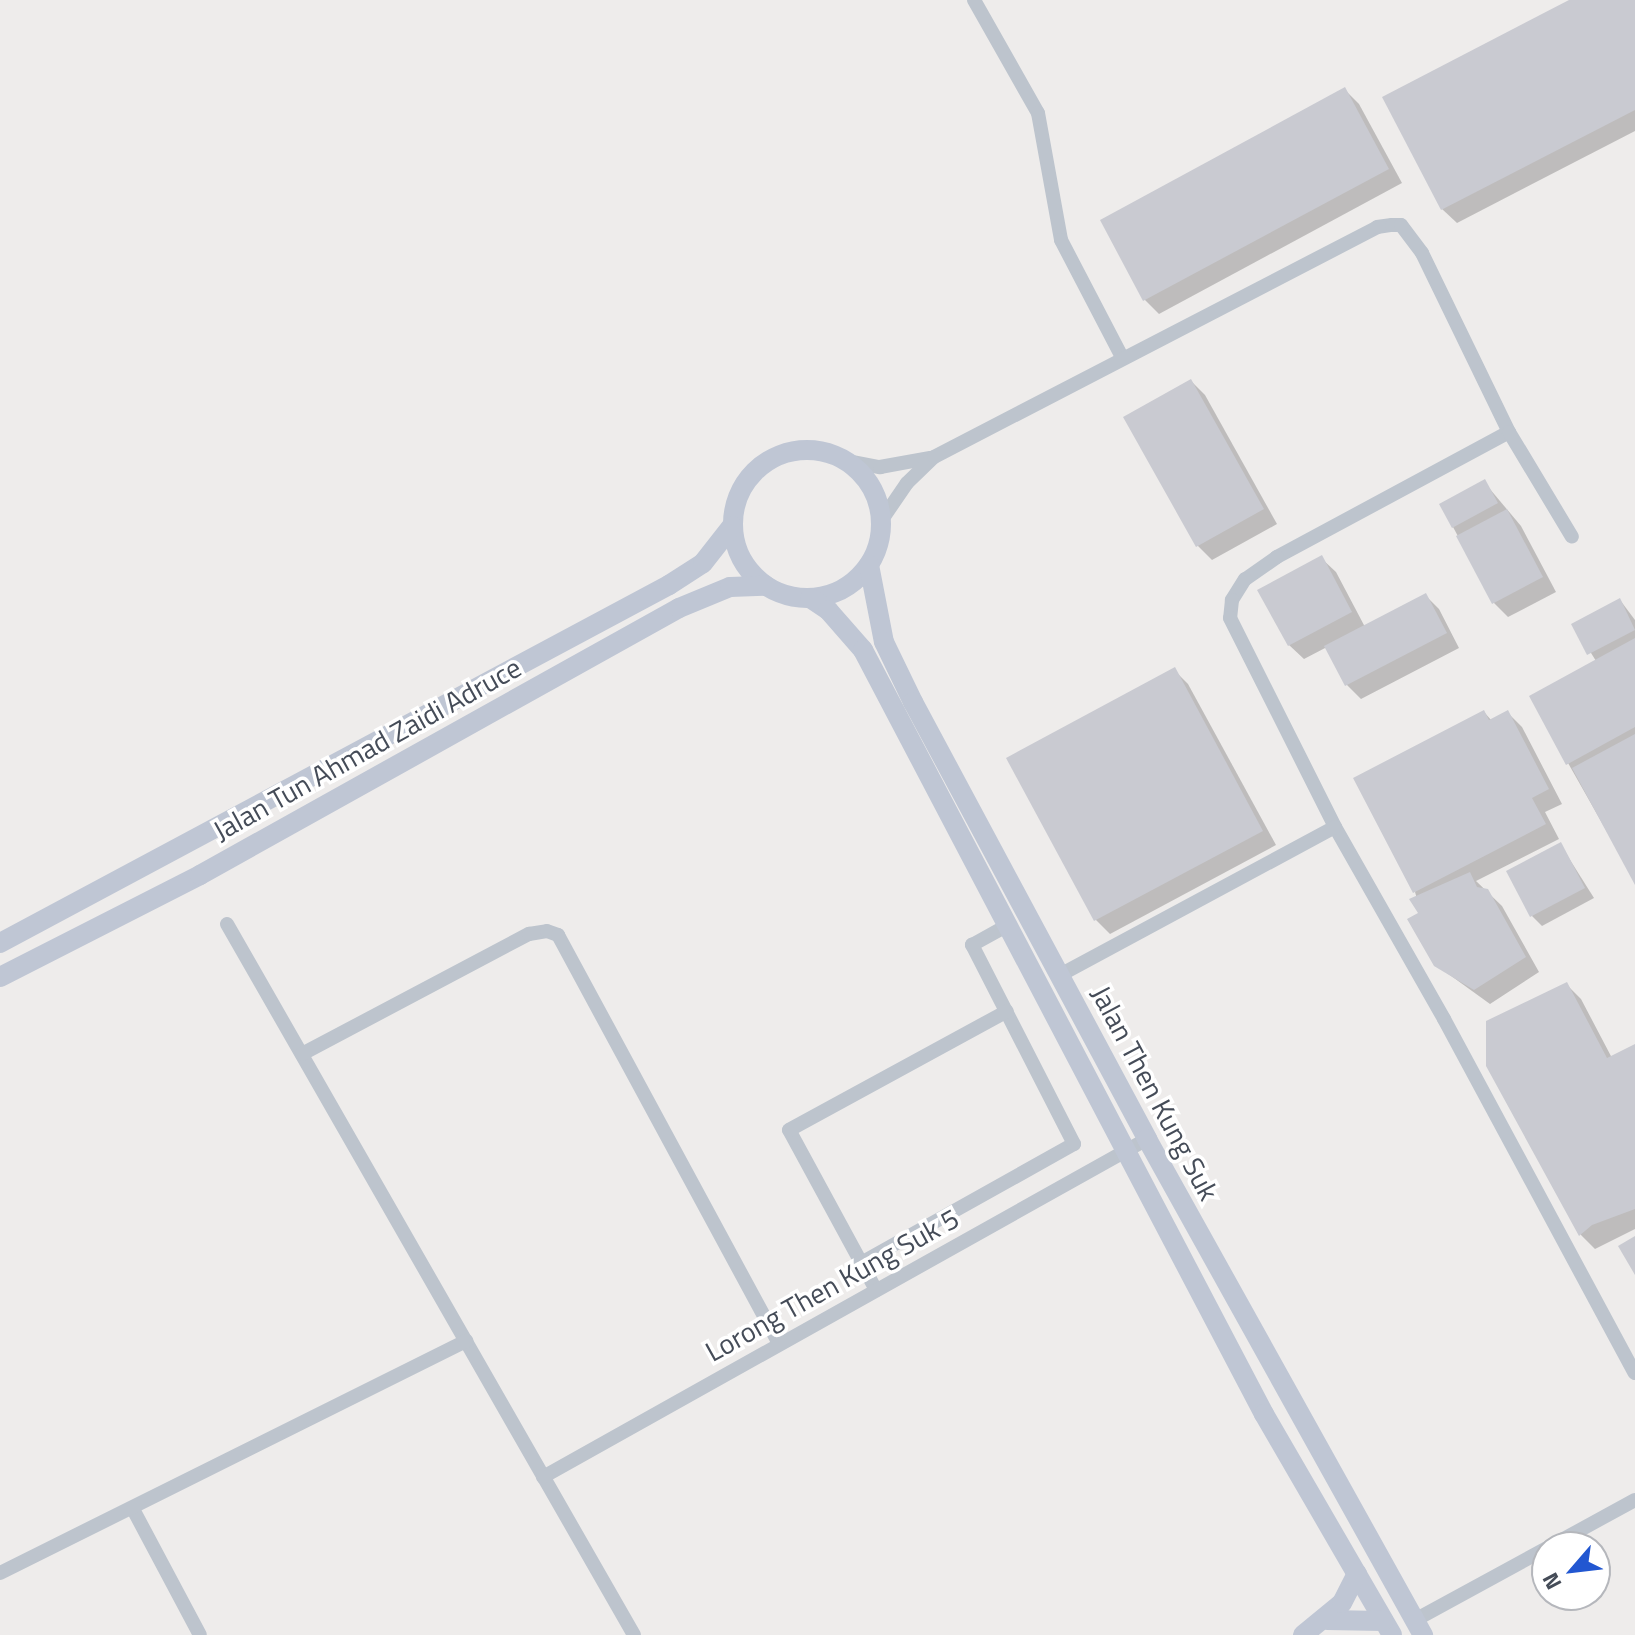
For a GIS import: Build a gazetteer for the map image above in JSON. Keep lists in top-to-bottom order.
{
  "streets": {
    "street": ["Jalan Tun Ahmad Zaidi Adruce", "Jalan Then Kung Suk", "Lorong Then Kung Suk 5"]
  },
  "crossings": [
    ["Jalan Tun Ahmad Zaidi Adruce", "Jalan Then Kung Suk"],
    ["Jalan Then Kung Suk", "Lorong Then Kung Suk 5"]
  ],
  "north": "bottom left"
}
